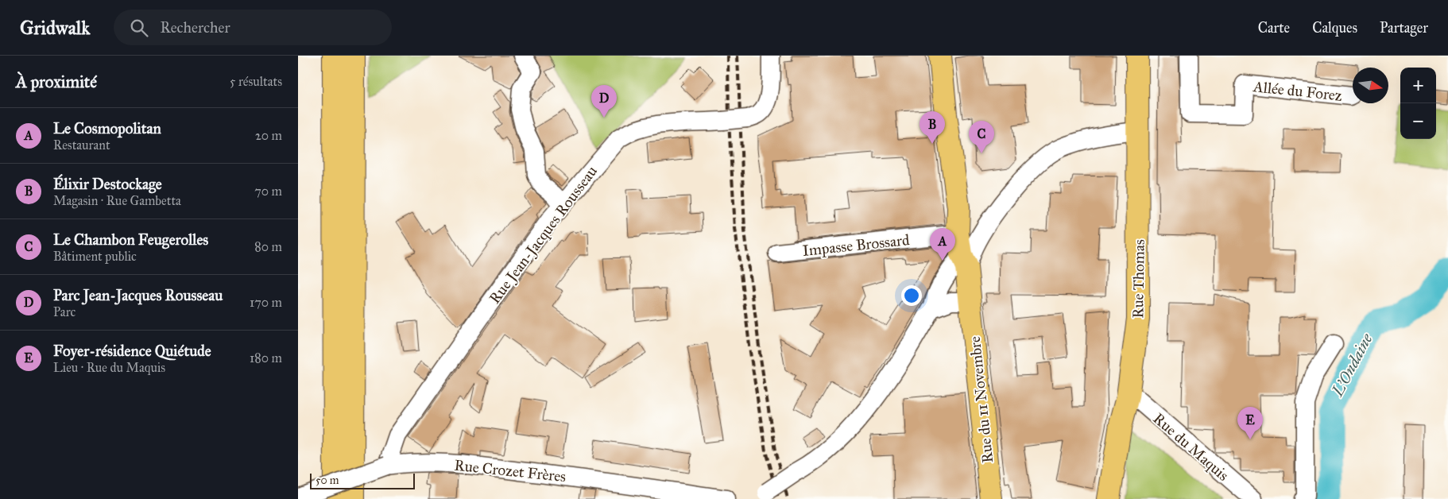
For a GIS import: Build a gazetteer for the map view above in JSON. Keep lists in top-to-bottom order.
{
  "streets": {
    "main road": ["Rue Thomas", "Rue du 11 Novembre"],
    "street": [
      "Allée du Forez",
      "Rue Jean-Jacques Rousseau",
      "Impasse Brossard",
      "Rue du Maquis",
      "Rue Crozet Frères"
    ]
  },
  "crossings": [
    ["Rue Jean-Jacques Rousseau", "Rue Crozet Frères"],
    ["Impasse Brossard", "Rue du 11 Novembre"],
    ["Rue Thomas", "Rue du Maquis"]
  ],
  "water": ["L'Ondaine"],
  "scale_bar": "50 m",
  "north": "right",
  "page": {
    "header": "Gridwalk",
    "search": "Rechercher",
    "nav": ["Carte", "Calques", "Partager"],
    "heading": ["À proximité", "5 résultats"],
    "map_buttons": ["+", "−"],
    "pins": [
      "D",
      "B",
      "C",
      "A",
      "E"
    ],
    "list": [
      {
        "mark": "A",
        "name": "Le Cosmopolitan",
        "note": "Restaurant",
        "value": "20 m"
      },
      {
        "mark": "B",
        "name": "Élixir Destockage",
        "note": "Magasin · Rue Gambetta",
        "value": "70 m"
      },
      {
        "mark": "C",
        "name": "Le Chambon Feugerolles",
        "note": "Bâtiment public",
        "value": "80 m"
      },
      {
        "mark": "D",
        "name": "Parc Jean-Jacques Rousseau",
        "note": "Parc",
        "value": "170 m"
      },
      {
        "mark": "E",
        "name": "Foyer-résidence Quiétude",
        "note": "Lieu · Rue du Maquis",
        "value": "180 m"
      }
    ],
    "scale": "50 m"
  }
}
